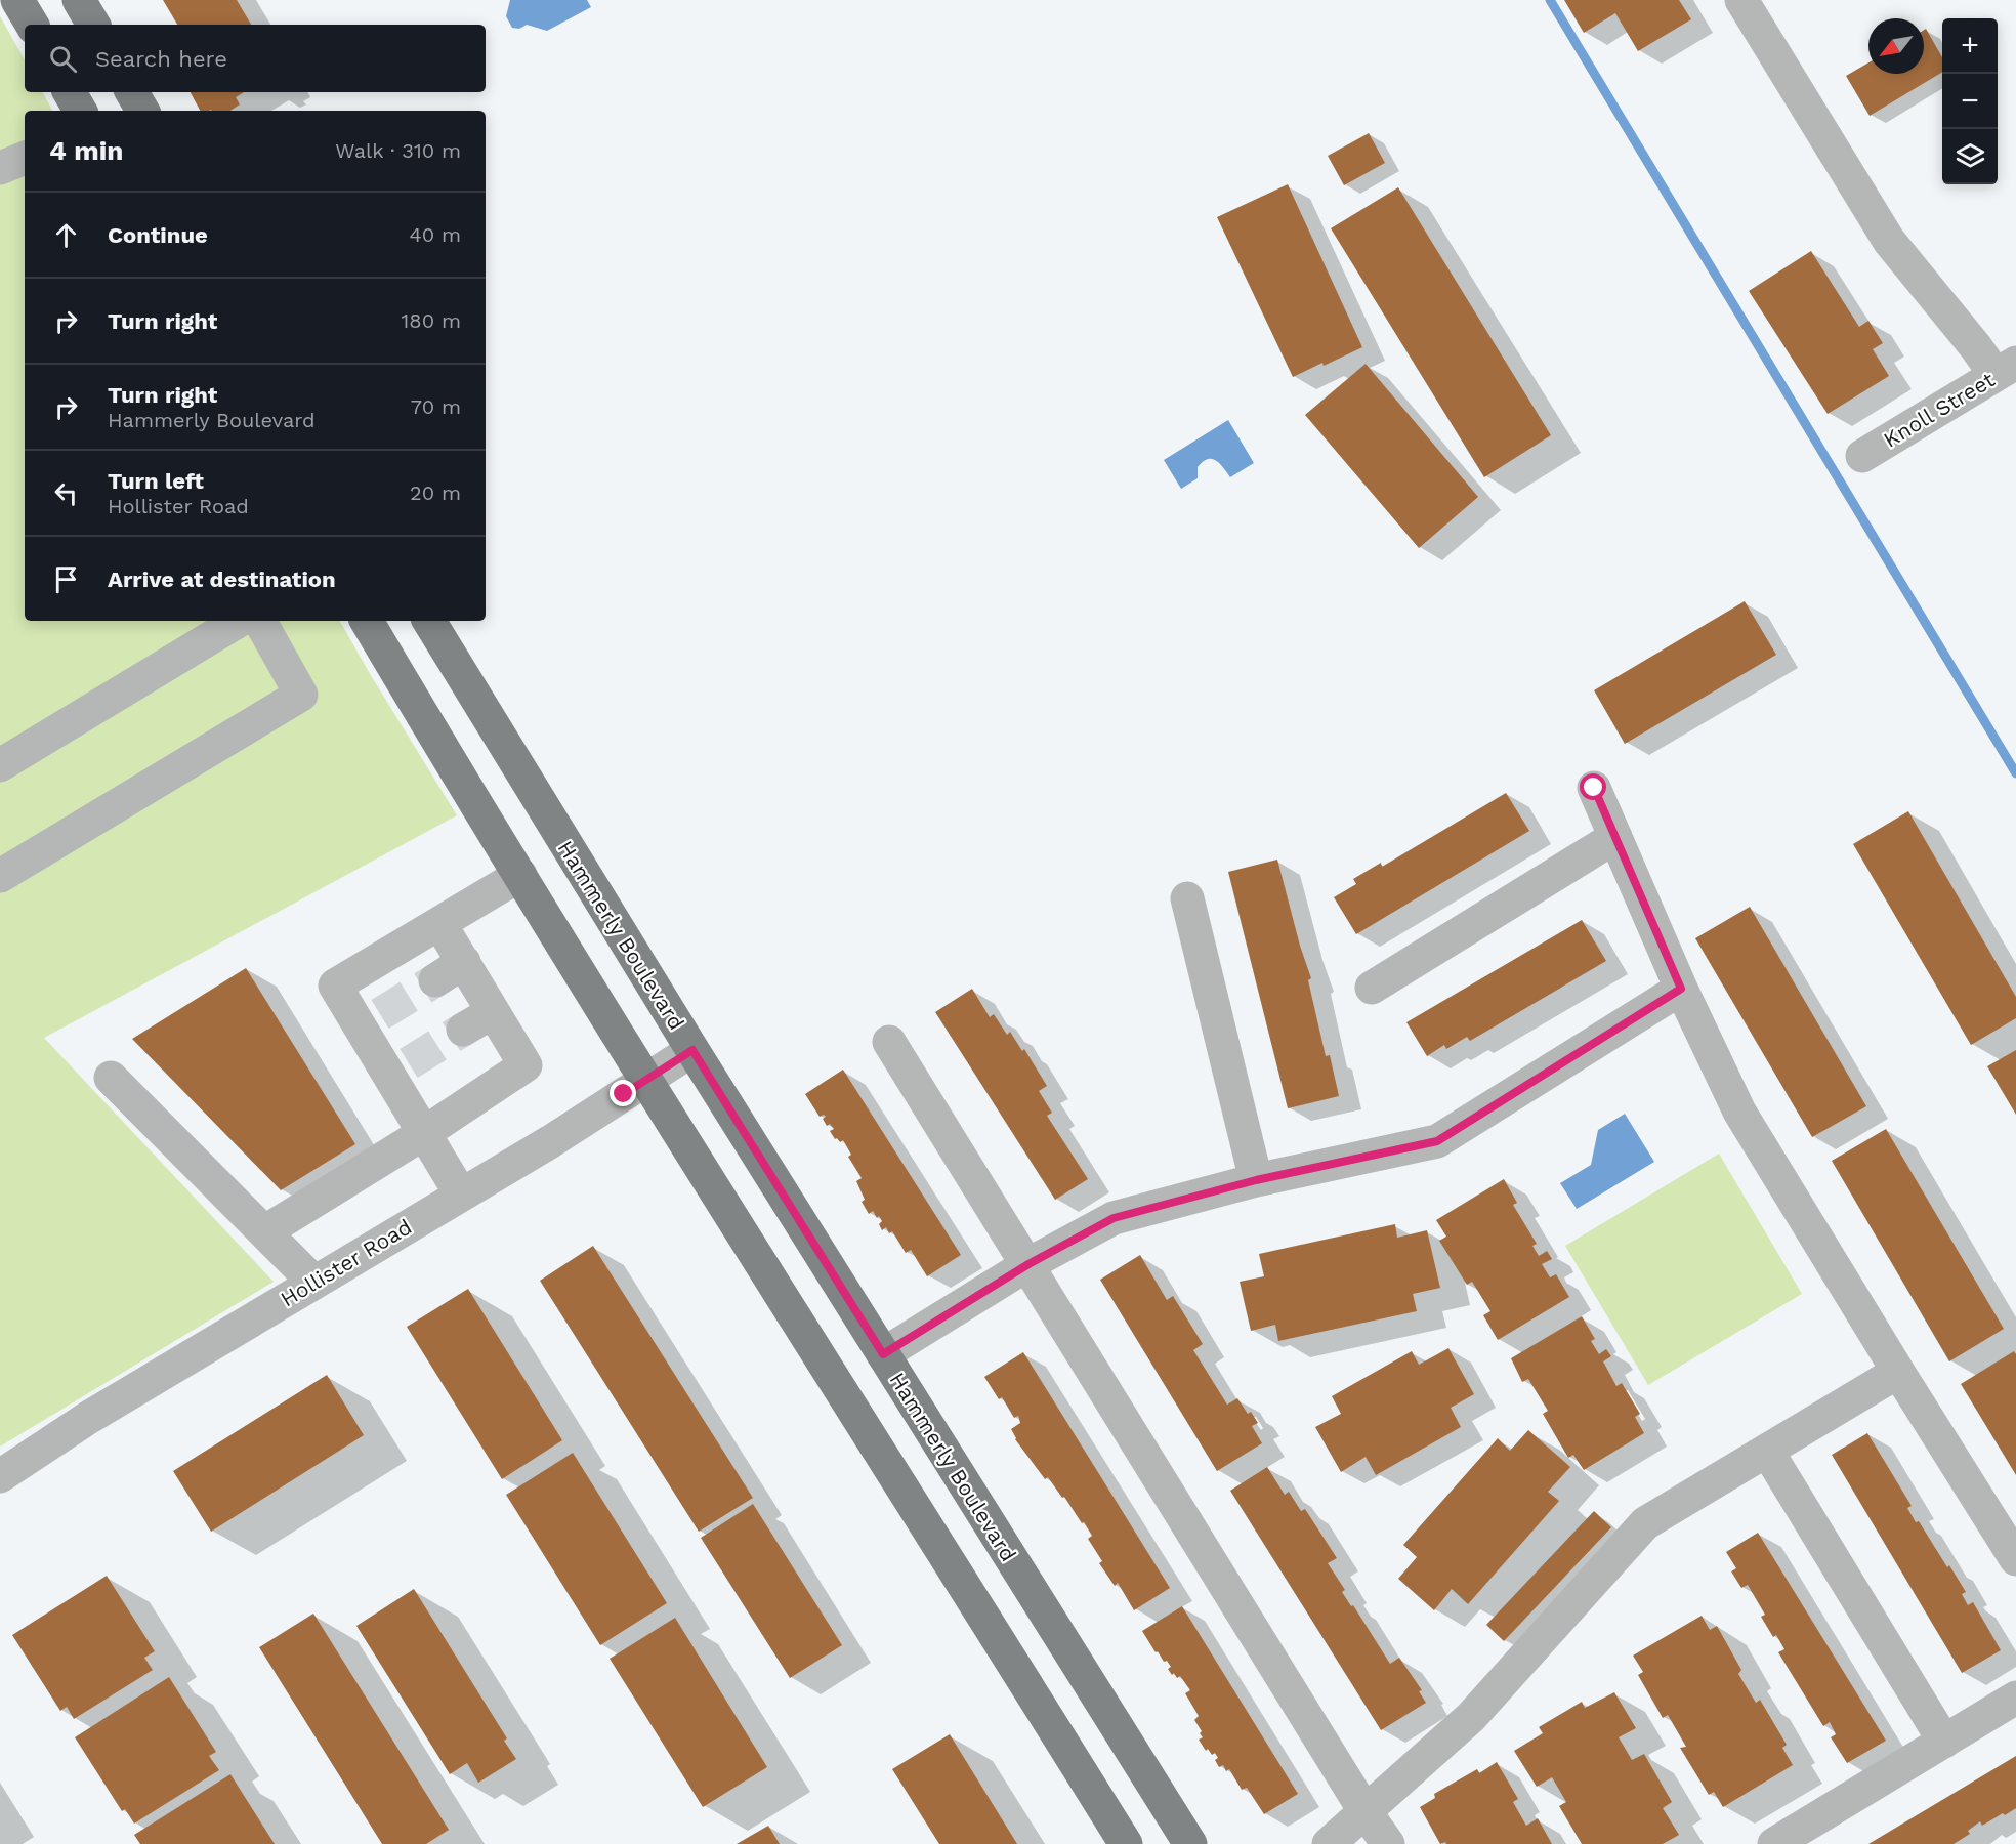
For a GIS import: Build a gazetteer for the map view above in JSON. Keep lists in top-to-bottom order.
{
  "streets": {
    "main road": ["Hammerly Boulevard"],
    "street": ["Knoll Street", "Hollister Road"]
  },
  "crossings": [
    ["Hammerly Boulevard", "Hollister Road"]
  ],
  "north": "bottom left",
  "page": {
    "map_buttons": ["+", "−"],
    "search": "Search here",
    "heading": ["4 min", "Walk · 310 m"],
    "list": [
      ["Continue", "40 m"],
      ["Turn right", "180 m"],
      ["Turn right", "Hammerly Boulevard", "70 m"],
      ["Turn left", "Hollister Road", "20 m"],
      "Arrive at destination"
    ]
  }
}
